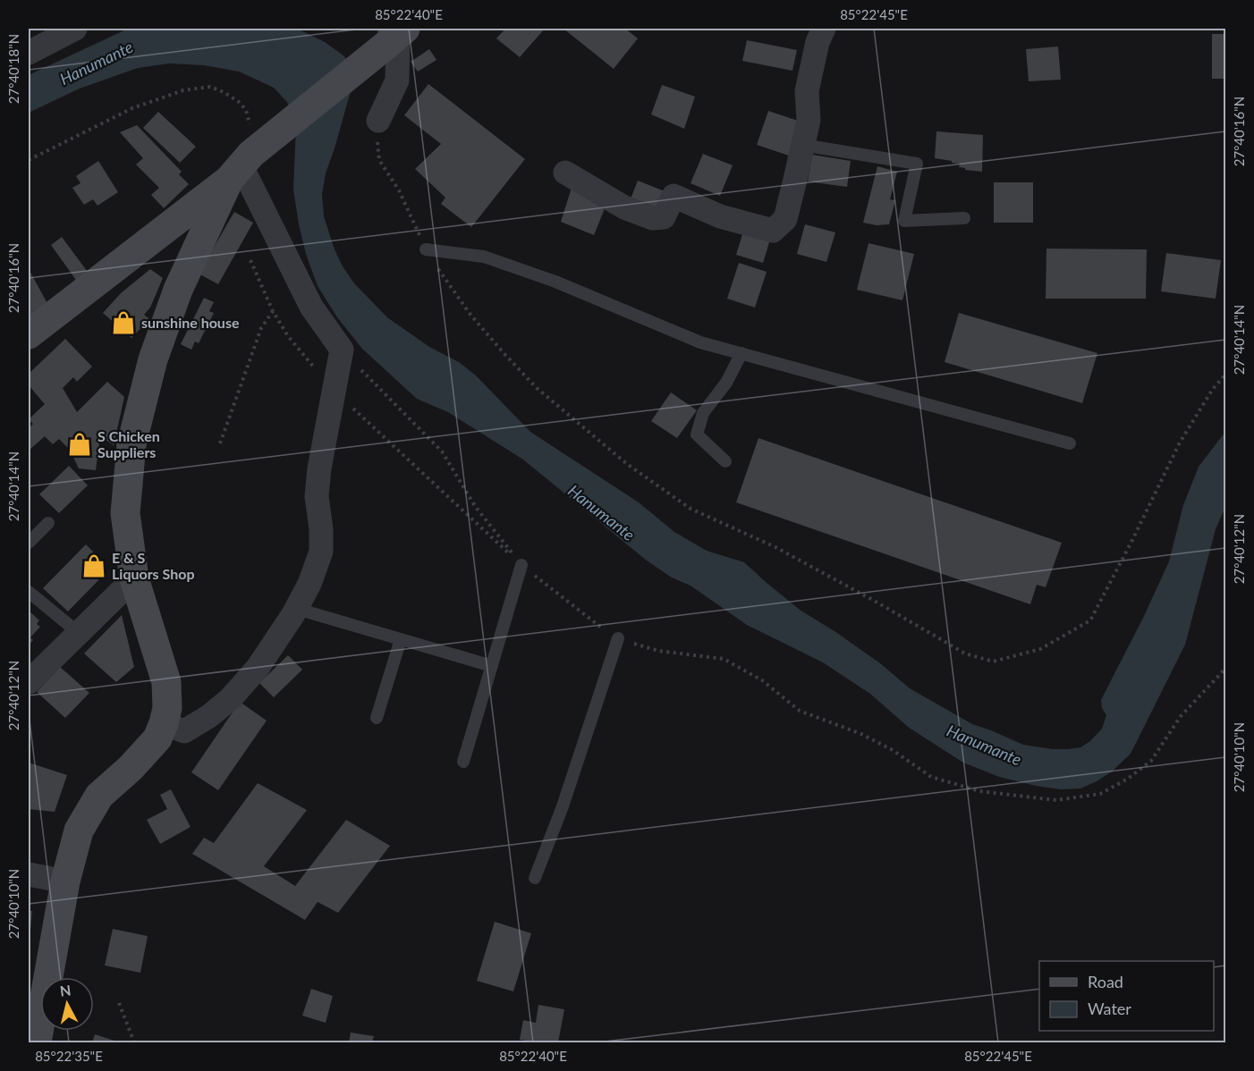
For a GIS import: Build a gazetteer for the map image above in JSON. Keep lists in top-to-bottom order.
{
  "water": ["Hanumante"],
  "places": {
    "shop": ["sunshine house", "S Chicken Suppliers", "E & S Liquors Shop"]
  },
  "legend": ["Road", "Water"],
  "north": "top",
  "coordinates": [
    "85°22'40\"E",
    "85°22'45\"E",
    "27°40'18\"N",
    "27°40'16\"N",
    "27°40'14\"N",
    "27°40'12\"N",
    "27°40'10\"N",
    "85°22'35\"E"
  ]
}
